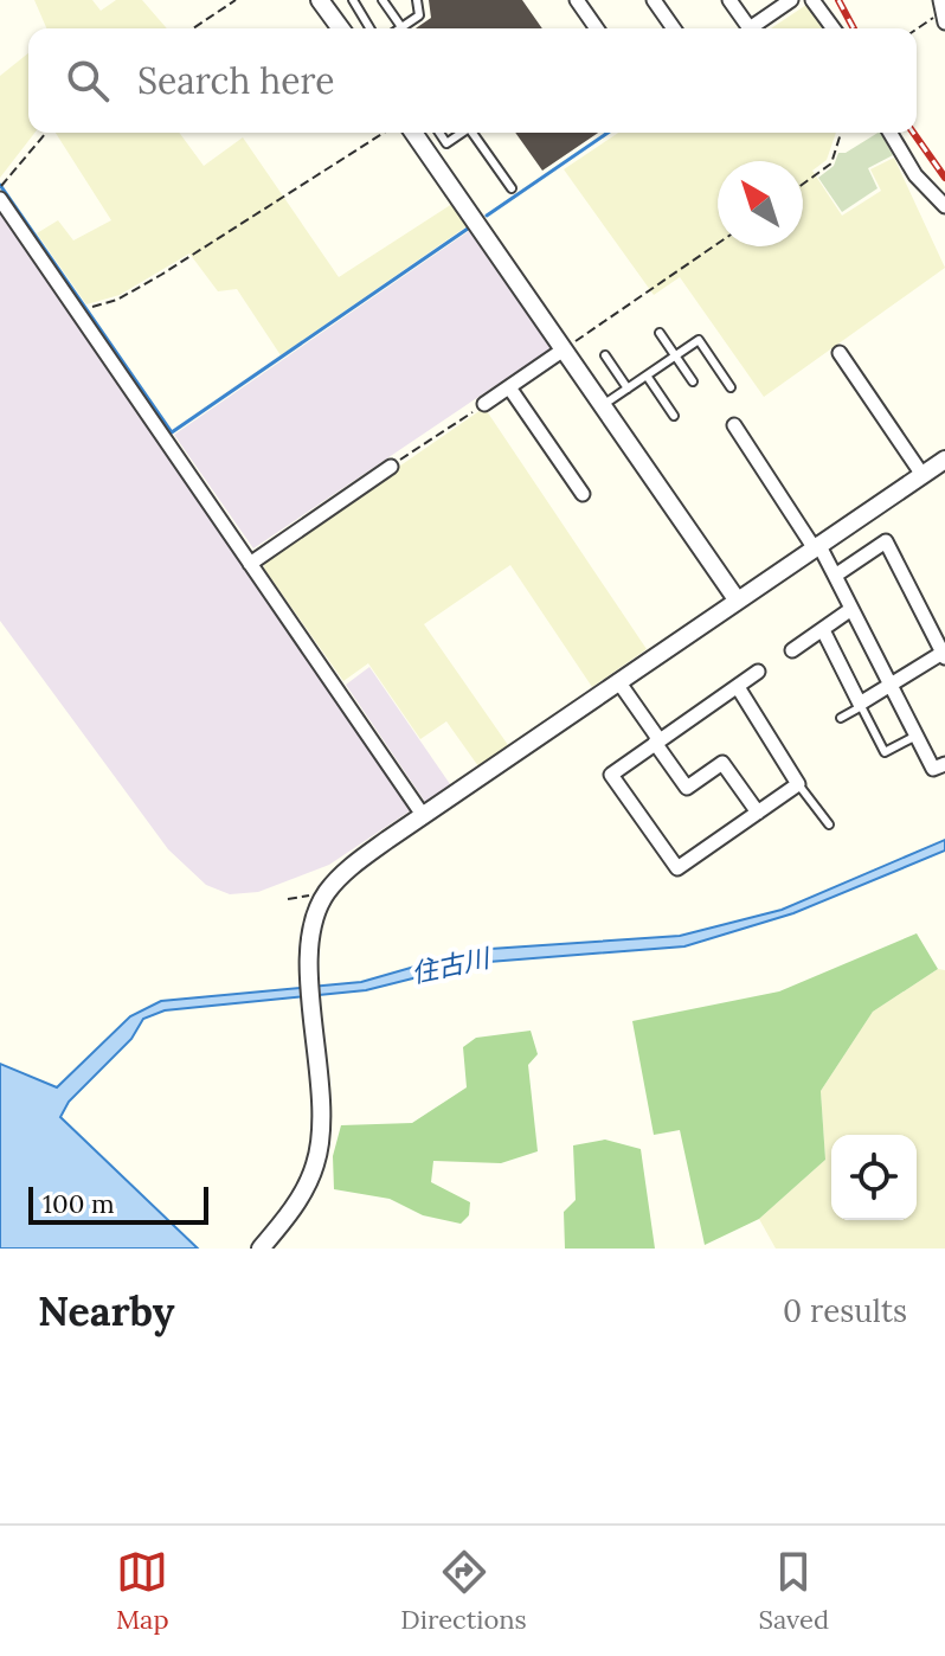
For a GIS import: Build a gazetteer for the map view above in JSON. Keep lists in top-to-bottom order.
{
  "water": ["住古川"],
  "scale_bar": "100 m",
  "north": "top left",
  "page": {
    "search": "Search here",
    "scale": "100 m",
    "heading": ["Nearby", "0 results"],
    "nav": ["Map", "Directions", "Saved"]
  }
}
